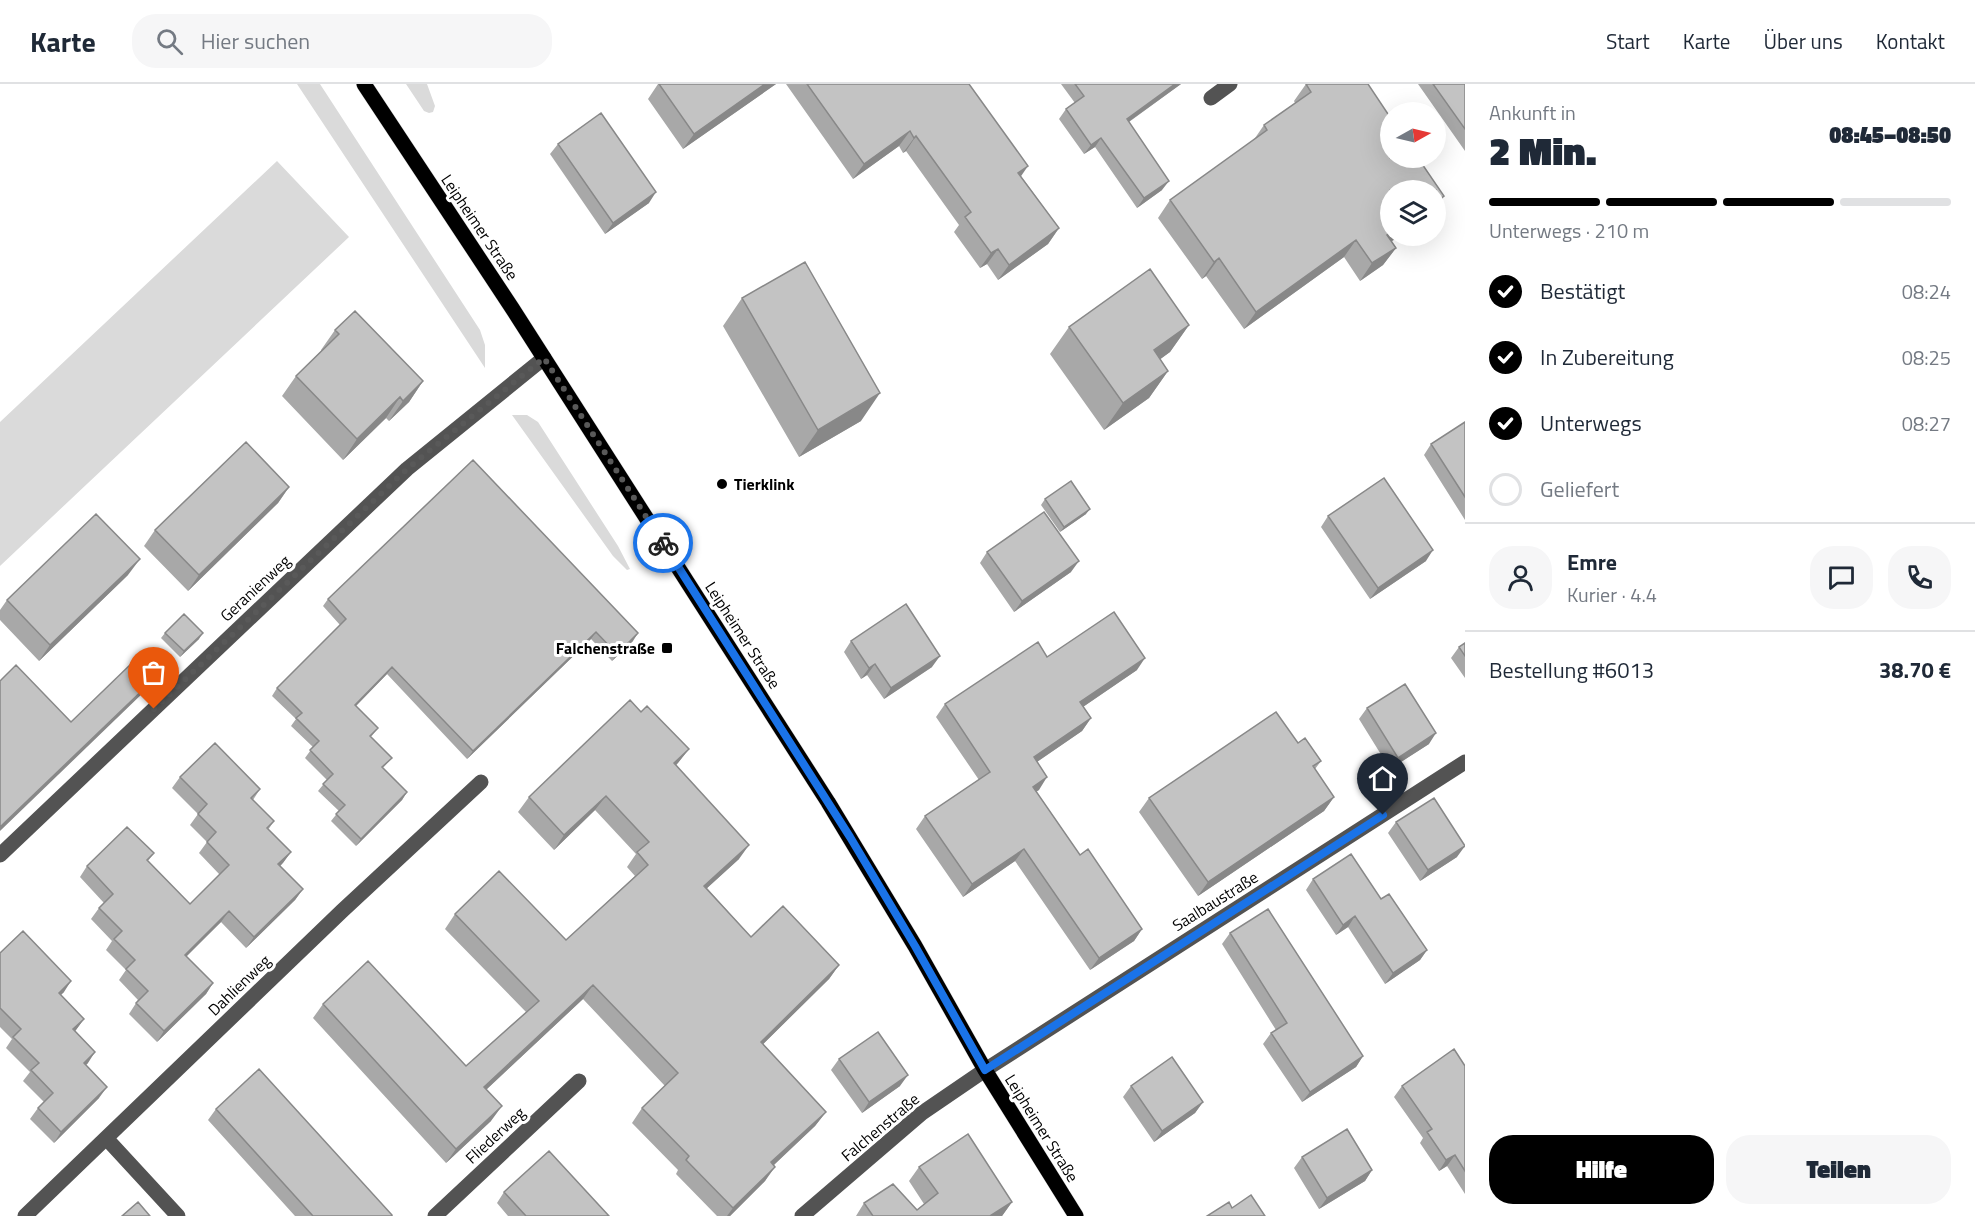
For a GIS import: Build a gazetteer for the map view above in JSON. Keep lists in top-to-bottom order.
{
  "streets": {
    "main road": ["Leipheimer Straße"],
    "street": [
      "Geranienweg",
      "Saalbaustraße",
      "Dahlienweg",
      "Falchenstraße",
      "Fliederweg"
    ]
  },
  "crossings": [
    ["Leipheimer Straße", "Geranienweg"],
    ["Leipheimer Straße", "Saalbaustraße"],
    ["Leipheimer Straße", "Falchenstraße"],
    ["Saalbaustraße", "Falchenstraße"]
  ],
  "places": {
    "other": ["Tierklink"],
    "transit": ["Falchenstraße"]
  },
  "north": "right",
  "page": {
    "header": "Karte",
    "search": "Hier suchen",
    "nav": [
      "Start",
      "Karte",
      "Über uns",
      "Kontakt"
    ],
    "heading": ["2 Min.", "Ankunft in", "08:45–08:50"],
    "panel": [
      "Emre",
      "Kurier · 4.4",
      "Bestellung #6013",
      "38.70 €"
    ],
    "bar": "Unterwegs · 210 m",
    "list": [
      ["Bestätigt", "08:24"],
      ["In Zubereitung", "08:25"],
      ["Unterwegs", "08:27"],
      "Geliefert"
    ],
    "buttons": ["Hilfe", "Teilen"]
  }
}
